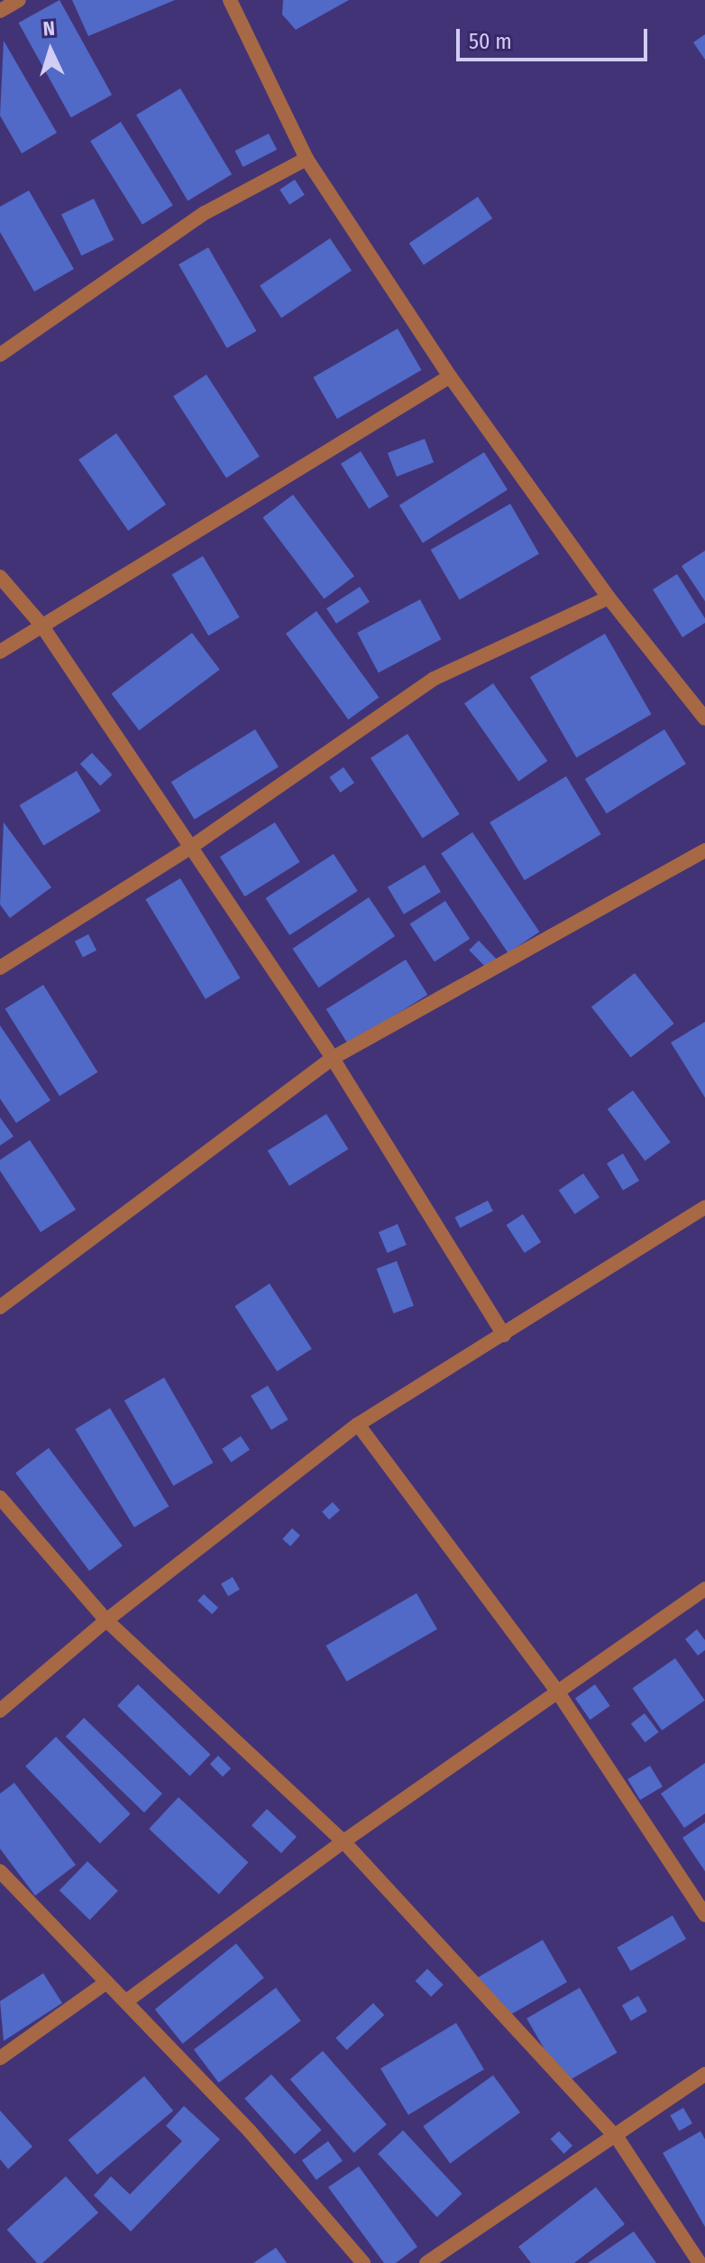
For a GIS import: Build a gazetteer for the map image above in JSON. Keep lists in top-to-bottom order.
{
  "scale_bar": "50 m",
  "north": "top"
}
